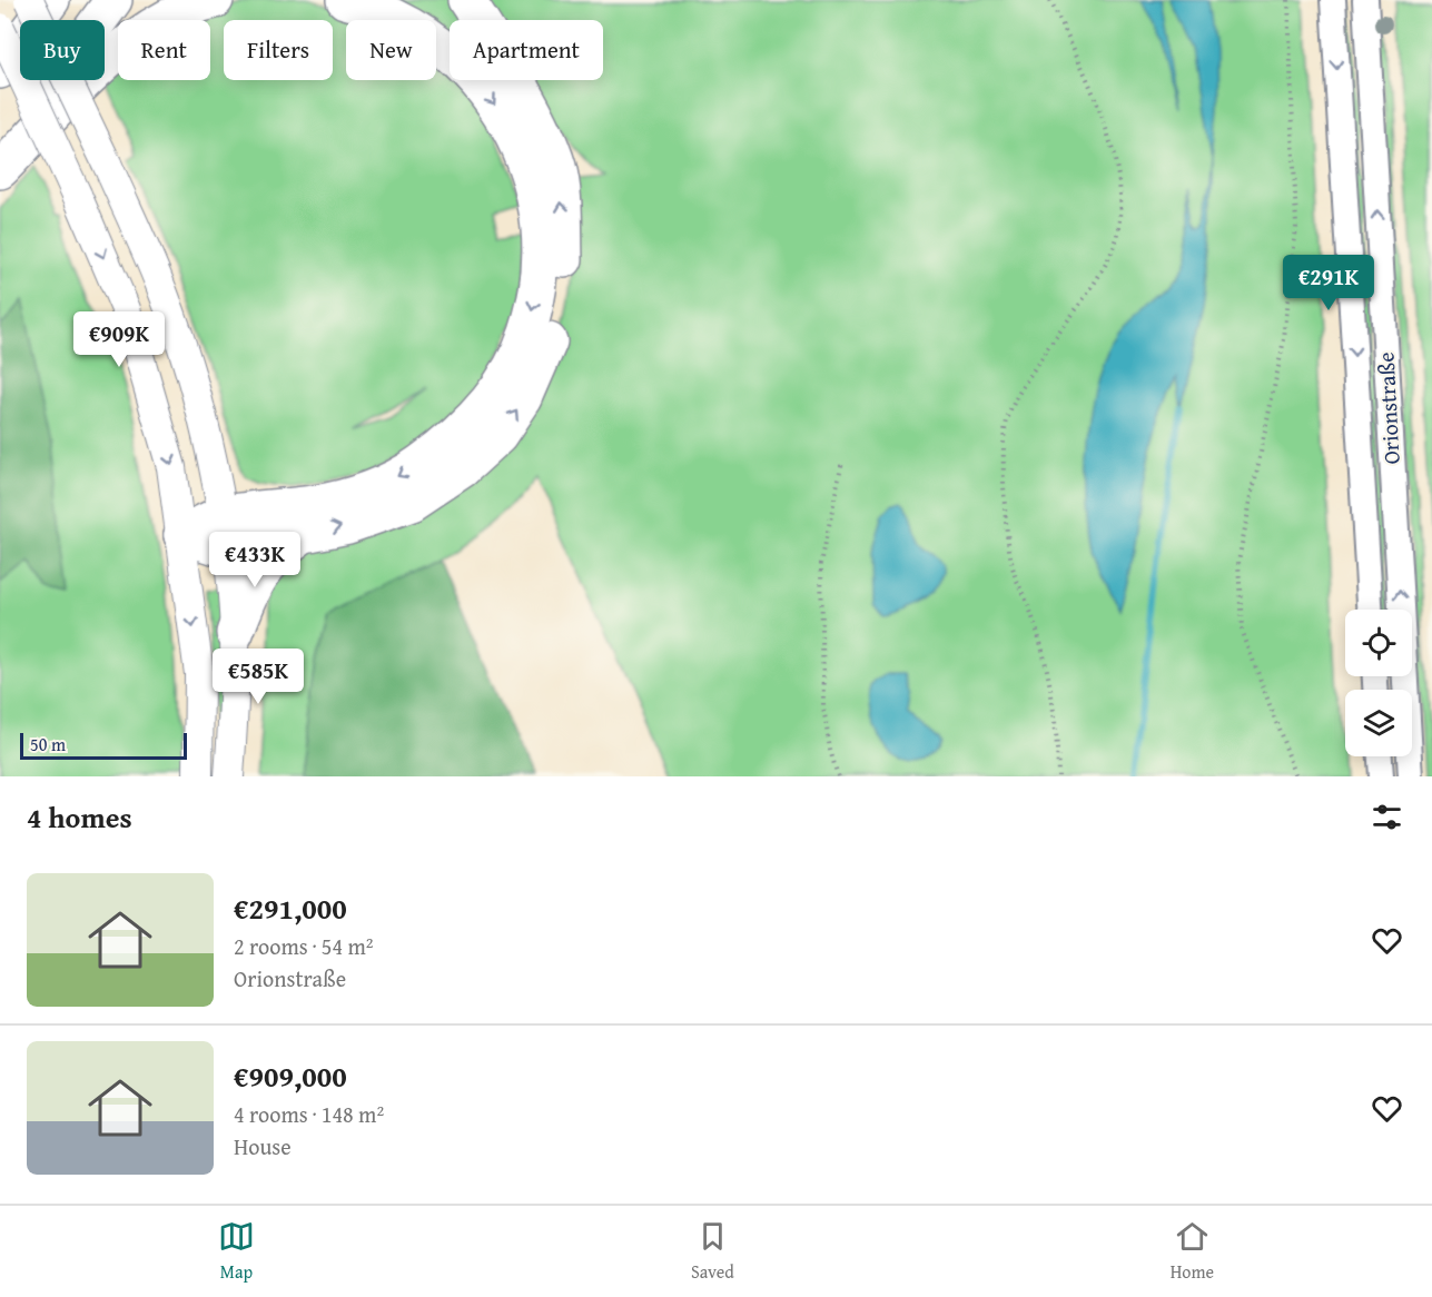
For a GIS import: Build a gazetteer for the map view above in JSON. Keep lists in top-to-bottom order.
{
  "streets": {
    "street": ["Orionstraße"]
  },
  "scale_bar": "50 m",
  "page": {
    "chip": [
      "Buy",
      "Rent",
      "Filters",
      "New",
      "Apartment"
    ],
    "price": [
      "€291K",
      "€909K",
      "€433K",
      "€585K"
    ],
    "scale": "50 m",
    "heading": "4 homes",
    "list": [
      {
        "name": "€291,000",
        "note": "2 rooms · 54 m² · Orionstraße"
      },
      {
        "name": "€909,000",
        "note": "4 rooms · 148 m² · House"
      }
    ],
    "tabs": ["Map", "Saved", "Home"]
  }
}
